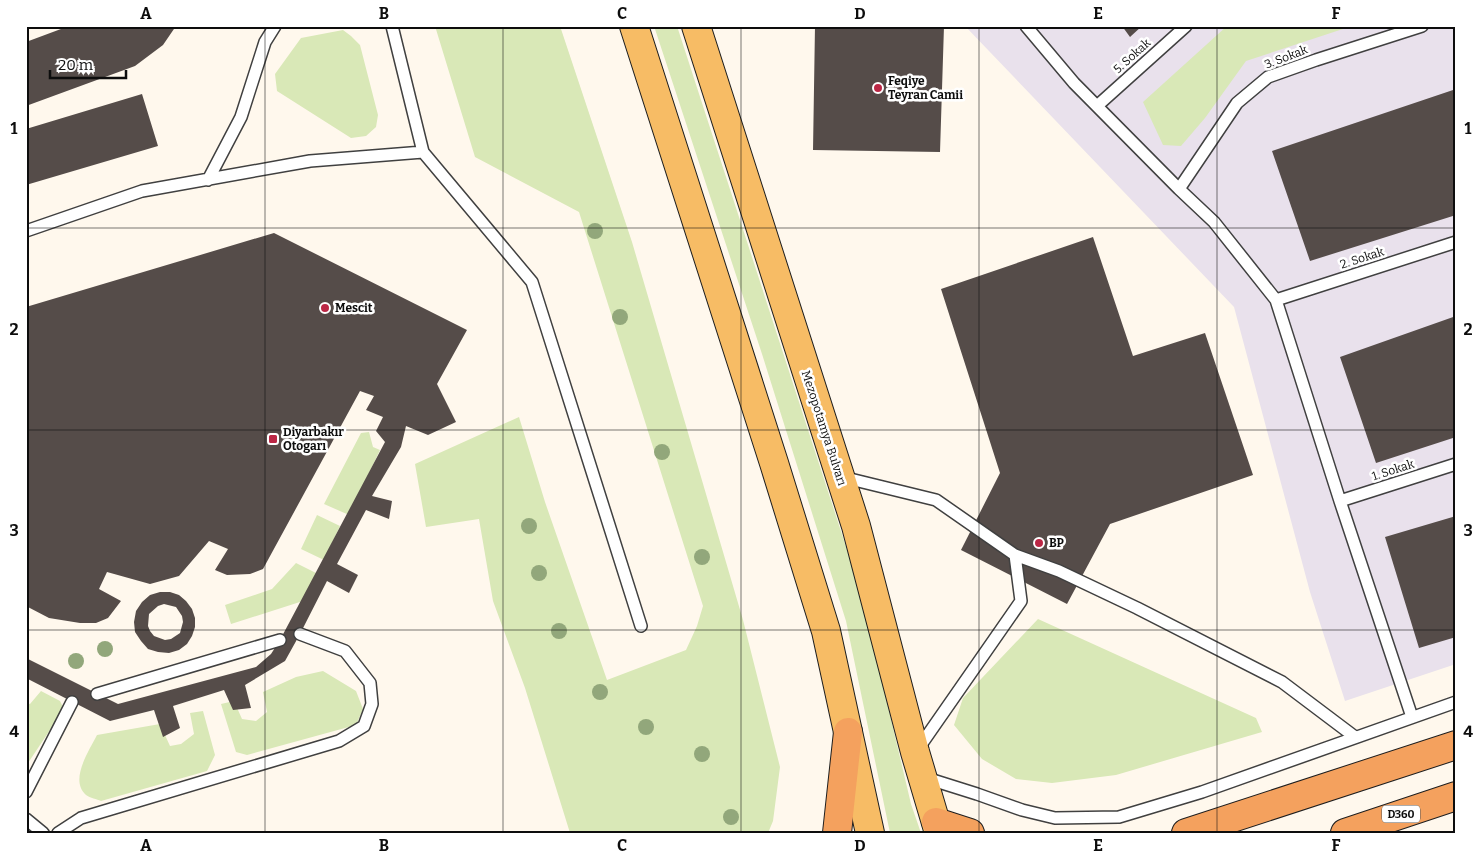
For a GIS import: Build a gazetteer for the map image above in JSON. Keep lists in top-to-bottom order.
{
  "streets": {
    "highway": ["D360"],
    "main road": ["Mezopotamya Bulvarı"],
    "lane": [
      "5. Sokak",
      "3. Sokak",
      "2. Sokak",
      "1. Sokak"
    ]
  },
  "places": {
    "other": ["Feqiye Teyran Camii", "Mescit", "BP"],
    "transit": ["Diyarbakır Otogarı"]
  },
  "scale_bar": "20 m",
  "grid": {
    "columns": [
      "A",
      "B",
      "C",
      "D",
      "E",
      "F"
    ],
    "rows": [
      "1",
      "2",
      "3",
      "4"
    ]
  }
}
